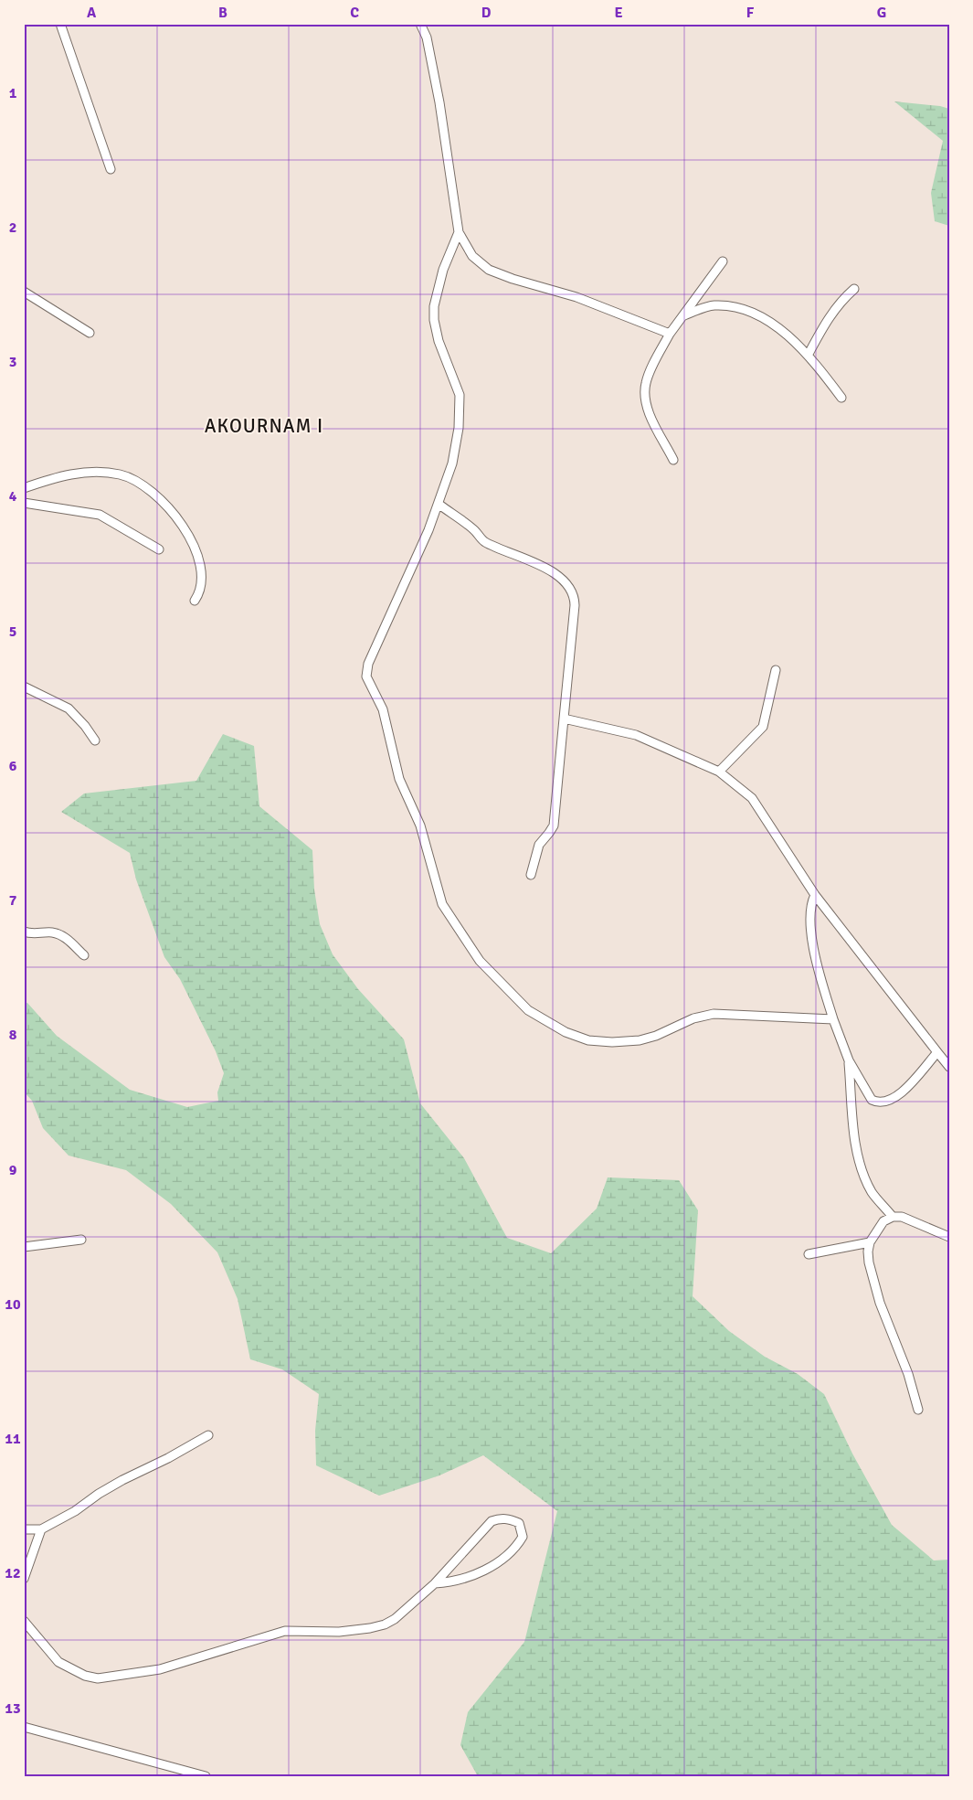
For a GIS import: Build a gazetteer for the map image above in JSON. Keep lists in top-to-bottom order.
{
  "districts": ["AKOURNAM I"],
  "grid": {
    "columns": [
      "A",
      "B",
      "C",
      "D",
      "E",
      "F",
      "G"
    ],
    "rows": [
      "1",
      "2",
      "3",
      "4",
      "5",
      "6",
      "7",
      "8",
      "9",
      "10",
      "11",
      "12",
      "13"
    ]
  }
}
